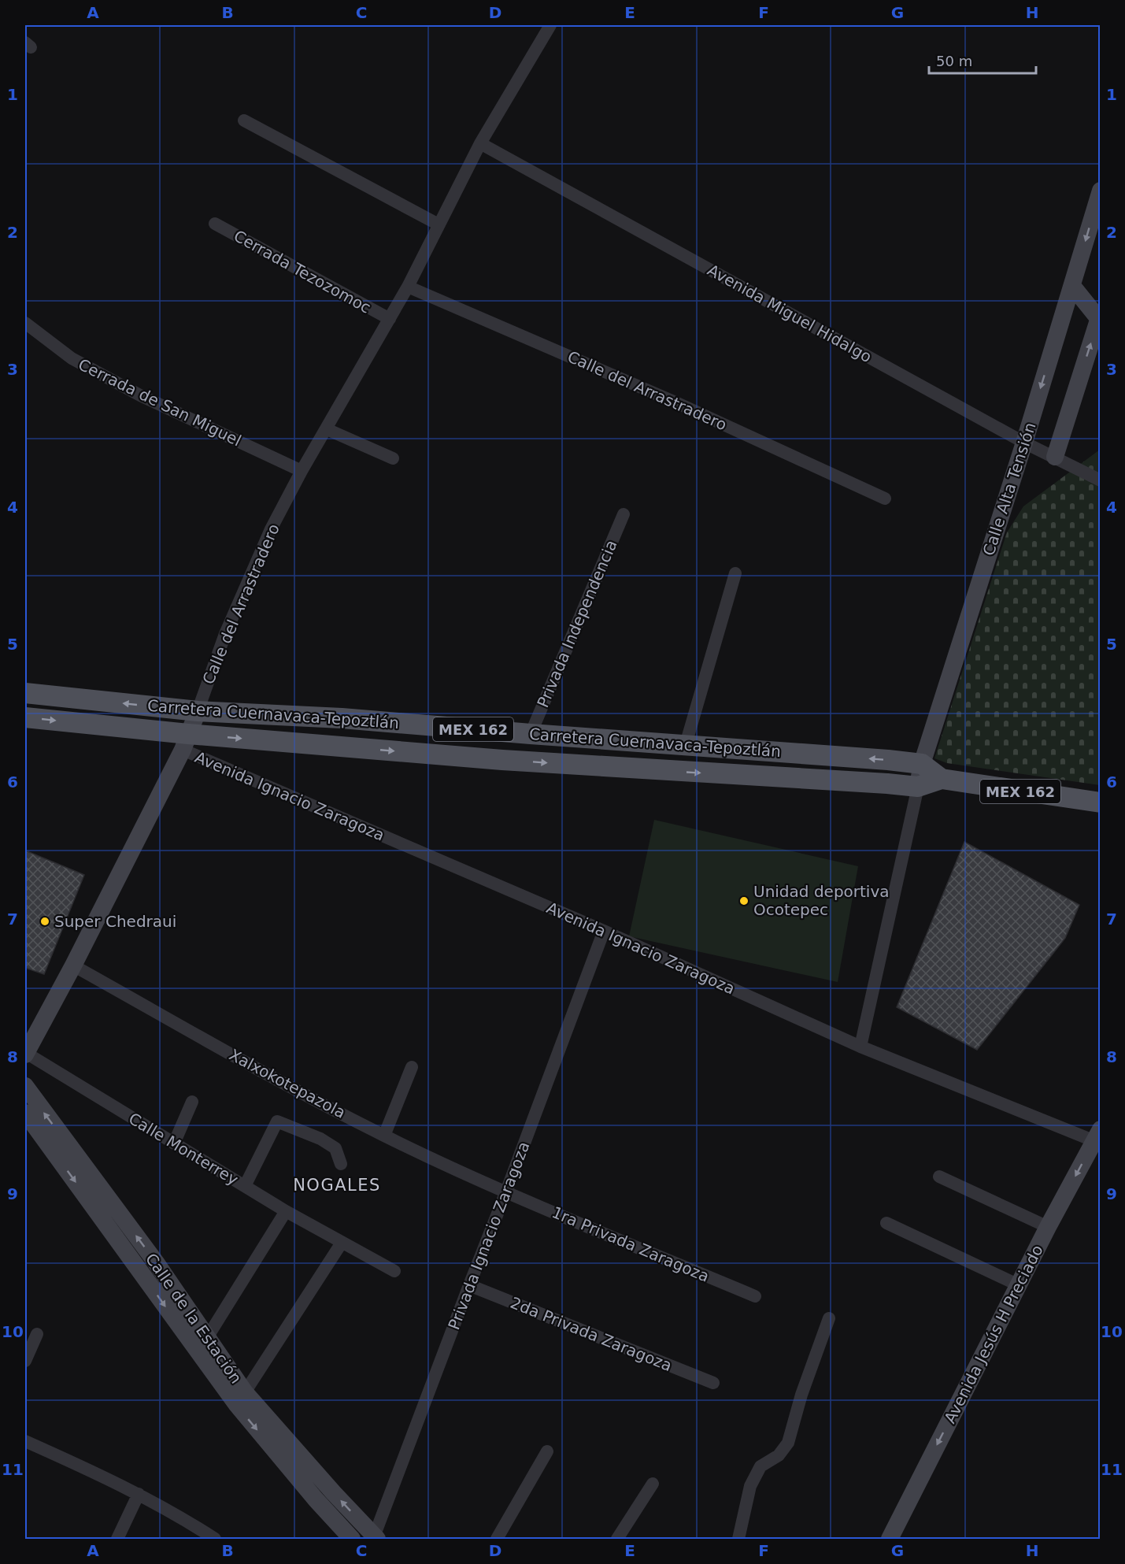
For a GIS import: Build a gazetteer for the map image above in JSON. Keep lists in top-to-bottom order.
{
  "streets": {
    "main road": ["Carretera Cuernavaca-Tepoztlán", "MEX 162"],
    "street": [
      "Cerrada Tezozomoc",
      "Avenida Miguel Hidalgo",
      "Calle del Arrastradero",
      "Cerrada de San Miguel",
      "Calle Alta Tensión",
      "Privada Independencia",
      "Avenida Ignacio Zaragoza",
      "Xalxokotepazola",
      "Calle Monterrey",
      "Privada Ignacio Zaragoza",
      "1ra Privada Zaragoza",
      "Calle de la Estación",
      "2da Privada Zaragoza",
      "Avenida Jesús H Preciado"
    ]
  },
  "crossings": [
    ["Cerrada Tezozomoc", "Calle del Arrastradero"],
    ["Avenida Miguel Hidalgo", "Calle del Arrastradero"],
    ["Avenida Miguel Hidalgo", "Calle Alta Tensión"],
    ["Calle del Arrastradero", "Cerrada de San Miguel"],
    ["Calle del Arrastradero", "Carretera Cuernavaca-Tepoztlán"],
    ["Calle del Arrastradero", "Avenida Ignacio Zaragoza"],
    ["Calle del Arrastradero", "Xalxokotepazola"],
    ["Calle del Arrastradero", "Calle Monterrey"],
    ["Calle Alta Tensión", "Carretera Cuernavaca-Tepoztlán"],
    ["Privada Independencia", "Carretera Cuernavaca-Tepoztlán"],
    ["Carretera Cuernavaca-Tepoztlán", "Avenida Ignacio Zaragoza"],
    ["Avenida Ignacio Zaragoza", "Privada Ignacio Zaragoza"],
    ["Avenida Ignacio Zaragoza", "Avenida Jesús H Preciado"],
    ["Xalxokotepazola", "Privada Ignacio Zaragoza"],
    ["Xalxokotepazola", "1ra Privada Zaragoza"],
    ["Privada Ignacio Zaragoza", "1ra Privada Zaragoza"],
    ["Privada Ignacio Zaragoza", "Calle de la Estación"],
    ["Privada Ignacio Zaragoza", "2da Privada Zaragoza"]
  ],
  "districts": ["NOGALES"],
  "places": ["Unidad deportiva Ocotepec", "Super Chedraui"],
  "scale_bar": "50 m",
  "grid": {
    "columns": [
      "A",
      "B",
      "C",
      "D",
      "E",
      "F",
      "G",
      "H"
    ],
    "rows": [
      "1",
      "2",
      "3",
      "4",
      "5",
      "6",
      "7",
      "8",
      "9",
      "10",
      "11"
    ]
  }
}
